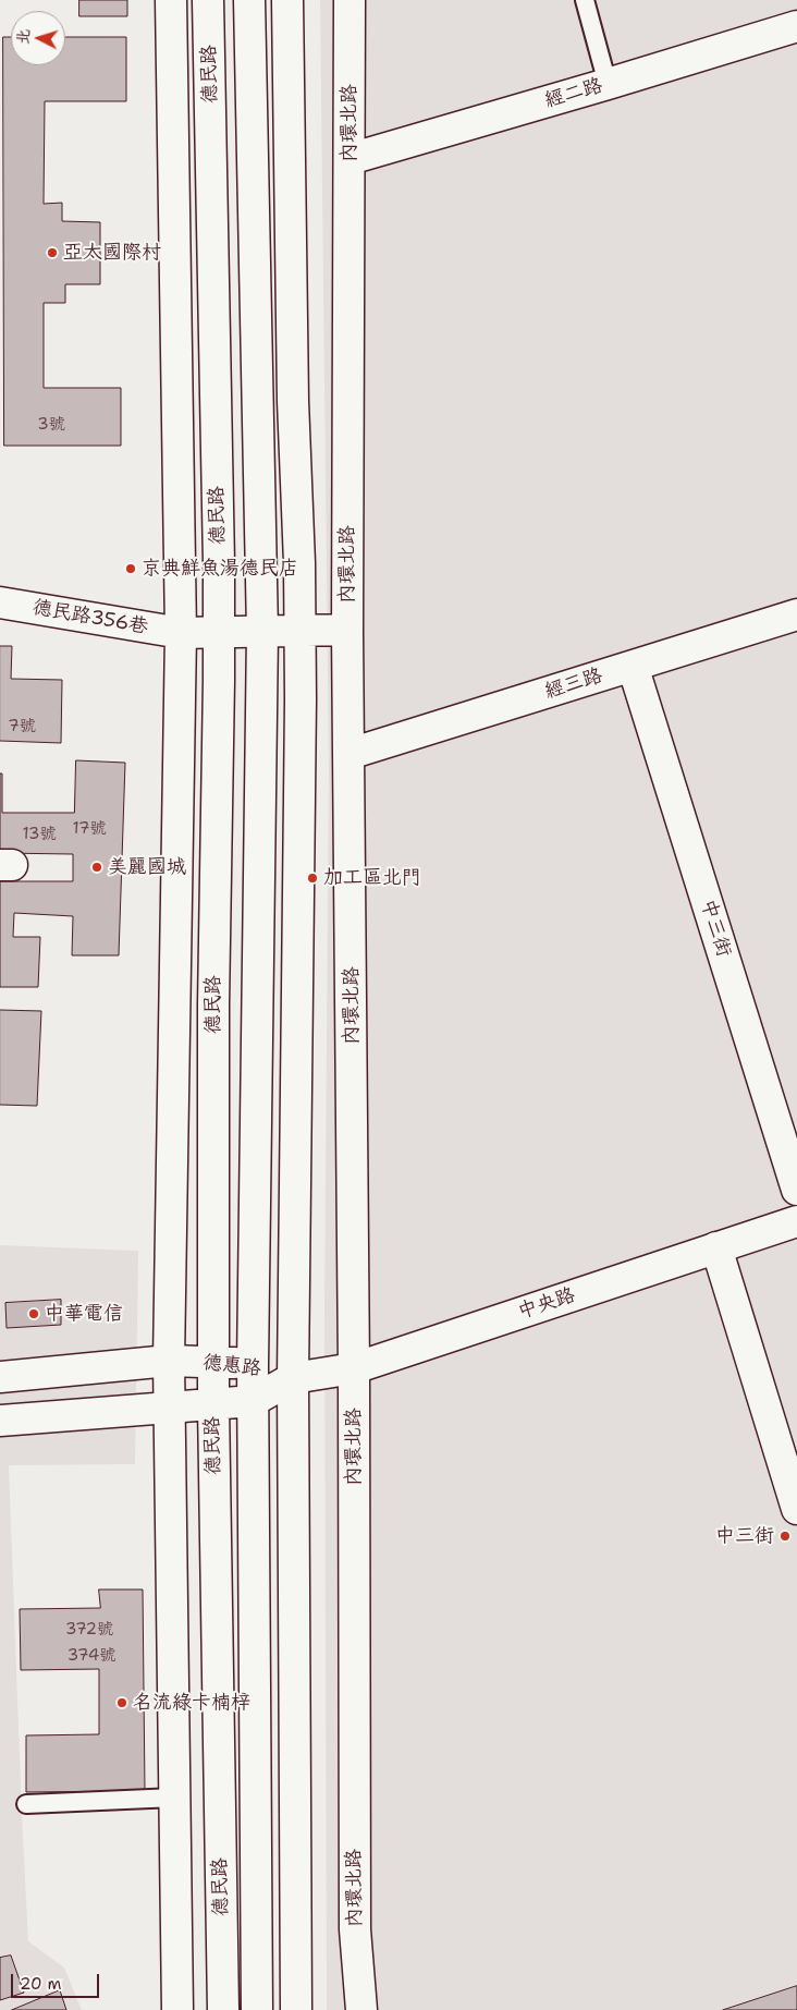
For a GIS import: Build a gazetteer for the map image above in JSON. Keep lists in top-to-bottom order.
{
  "streets": {
    "street": [
      "德民路",
      "經二路",
      "內環北路",
      "德民路356巷",
      "經三路",
      "中三街",
      "中央路",
      "德惠路"
    ]
  },
  "crossings": [
    ["德民路", "德民路356巷"],
    ["德民路", "德惠路"],
    ["經二路", "內環北路"],
    ["內環北路", "德民路356巷"],
    ["內環北路", "經三路"],
    ["內環北路", "中央路"],
    ["經三路", "中三街"],
    ["中央路", "德惠路"]
  ],
  "places": [
    "亞太國際村",
    "京典鮮魚湯德民店",
    "美麗國城",
    "加工區北門",
    "中華電信",
    "中三街",
    "名流綠卡楠梓"
  ],
  "house_numbers": [
    "3號",
    "7號",
    "17號",
    "13號",
    "372號",
    "374號"
  ],
  "scale_bar": "20 m",
  "north": "left"
}
